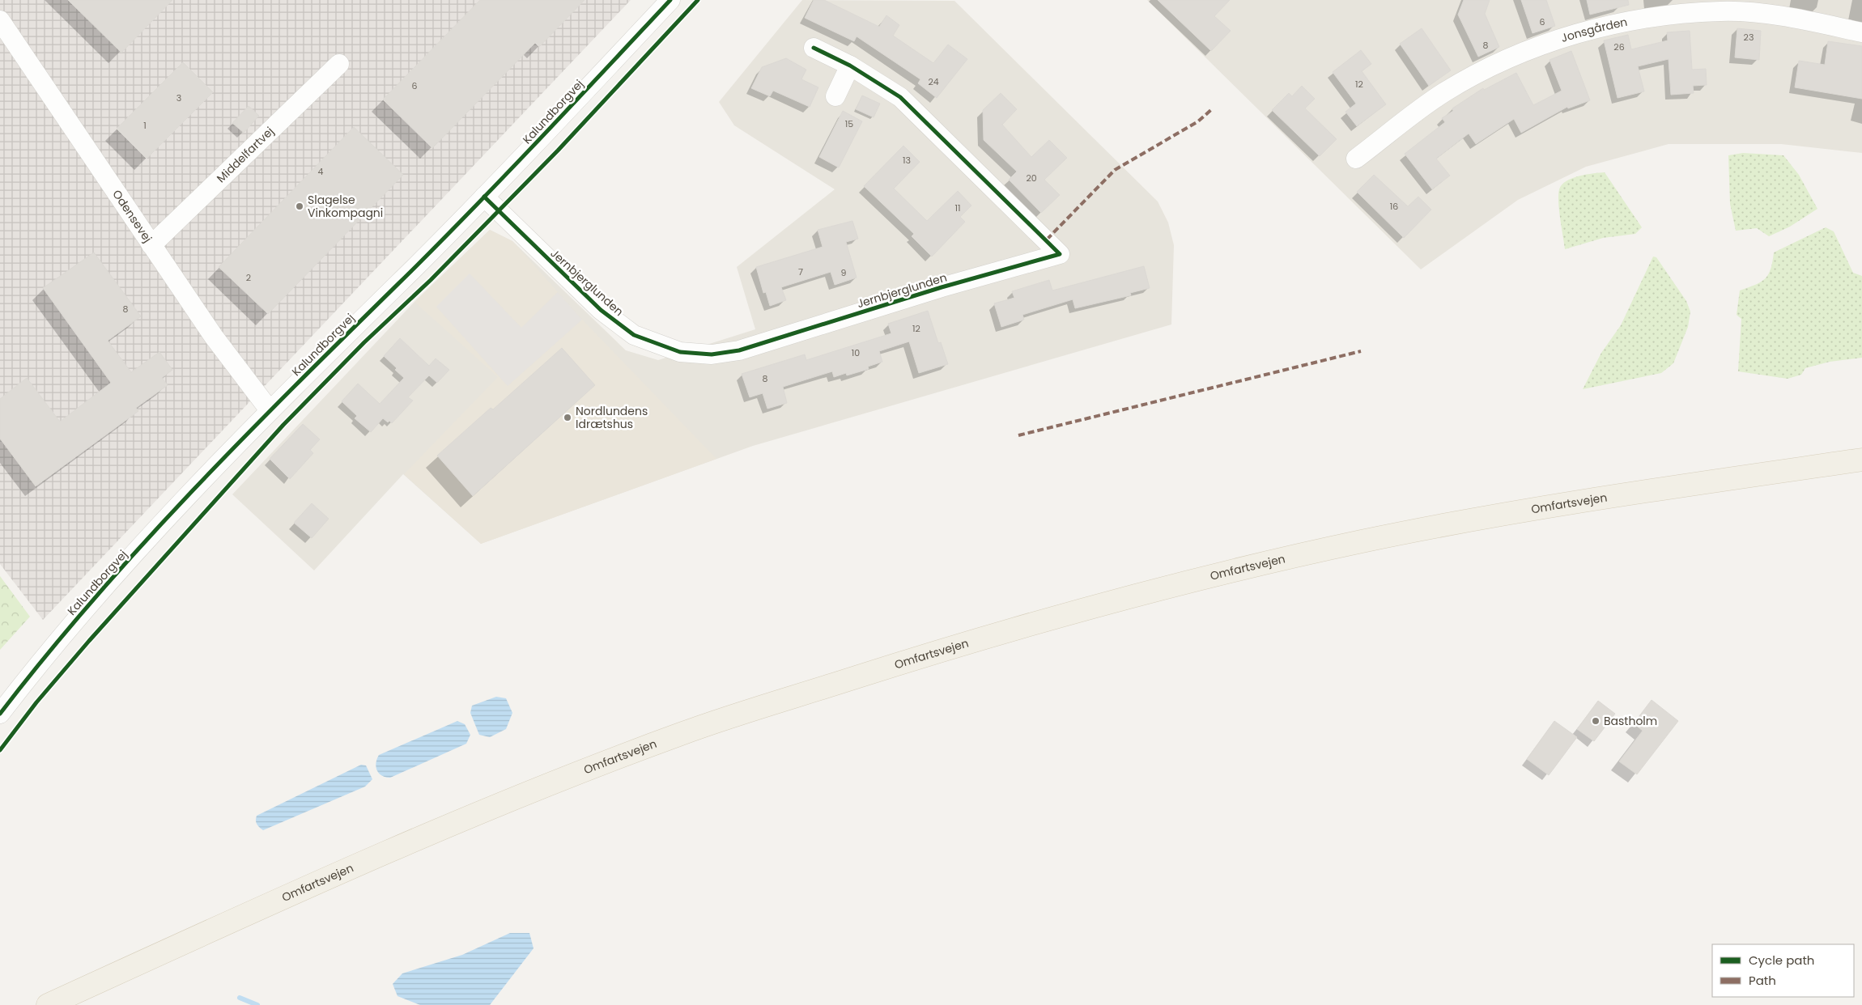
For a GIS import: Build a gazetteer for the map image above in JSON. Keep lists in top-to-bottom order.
{
  "streets": {
    "main road": ["Omfartsvejen"],
    "street": [
      "Jonsgården",
      "Kalundborgvej",
      "Middelfartvej",
      "Odensevej",
      "Jernbjerglunden"
    ]
  },
  "crossings": [
    ["Kalundborgvej", "Odensevej"],
    ["Kalundborgvej", "Jernbjerglunden"],
    ["Middelfartvej", "Odensevej"]
  ],
  "places": ["Slagelse Vinkompagni", "Nordlundens Idrætshus", "Bastholm"],
  "house_numbers": [
    "6",
    "23",
    "8",
    "26",
    "24",
    "12",
    "6",
    "3",
    "15",
    "1",
    "13",
    "4",
    "20",
    "16",
    "11",
    "7",
    "9",
    "2",
    "8",
    "12",
    "10",
    "8"
  ],
  "legend": ["Cycle path", "Path"]
}
